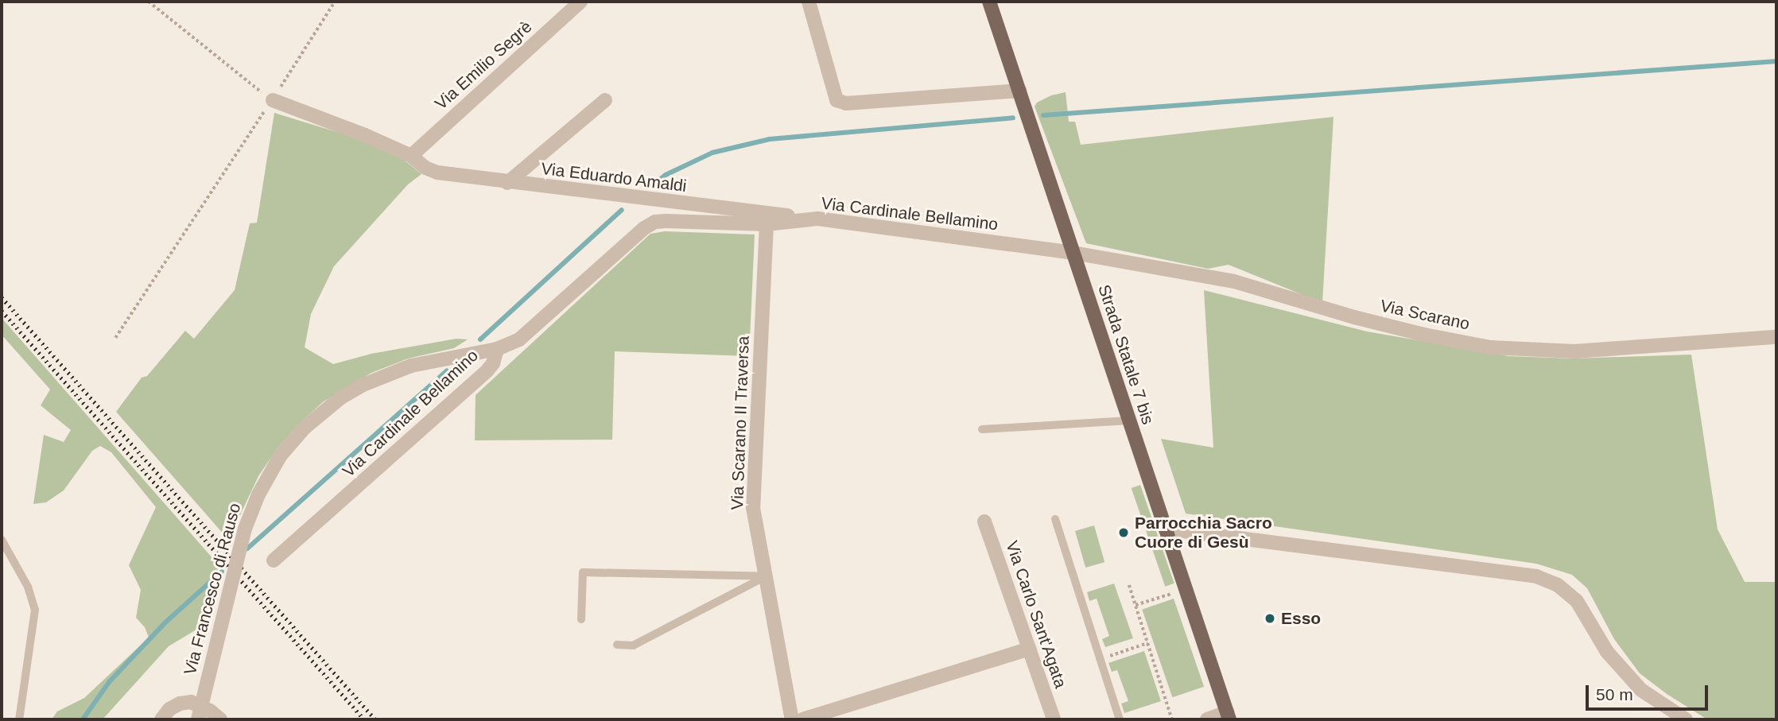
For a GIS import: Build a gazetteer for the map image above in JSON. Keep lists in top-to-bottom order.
{
  "streets": {
    "main road": ["Strada Statale 7 bis"],
    "street": [
      "Via Emilio Segrè",
      "Via Eduardo Amaldi",
      "Via Cardinale Bellamino",
      "Via Scarano",
      "Via Scarano II Traversa",
      "Via Francesco di Rauso",
      "Via Carlo Sant'Agata"
    ]
  },
  "crossings": [
    ["Via Emilio Segrè", "Via Eduardo Amaldi"],
    ["Via Eduardo Amaldi", "Via Cardinale Bellamino"],
    ["Via Cardinale Bellamino", "Via Scarano"],
    ["Via Cardinale Bellamino", "Strada Statale 7 bis"],
    ["Via Cardinale Bellamino", "Via Scarano II Traversa"],
    ["Via Cardinale Bellamino", "Via Francesco di Rauso"],
    ["Via Scarano", "Strada Statale 7 bis"]
  ],
  "places": ["Parrocchia Sacro Cuore di Gesù", "Esso"],
  "scale_bar": "50 m"
}
